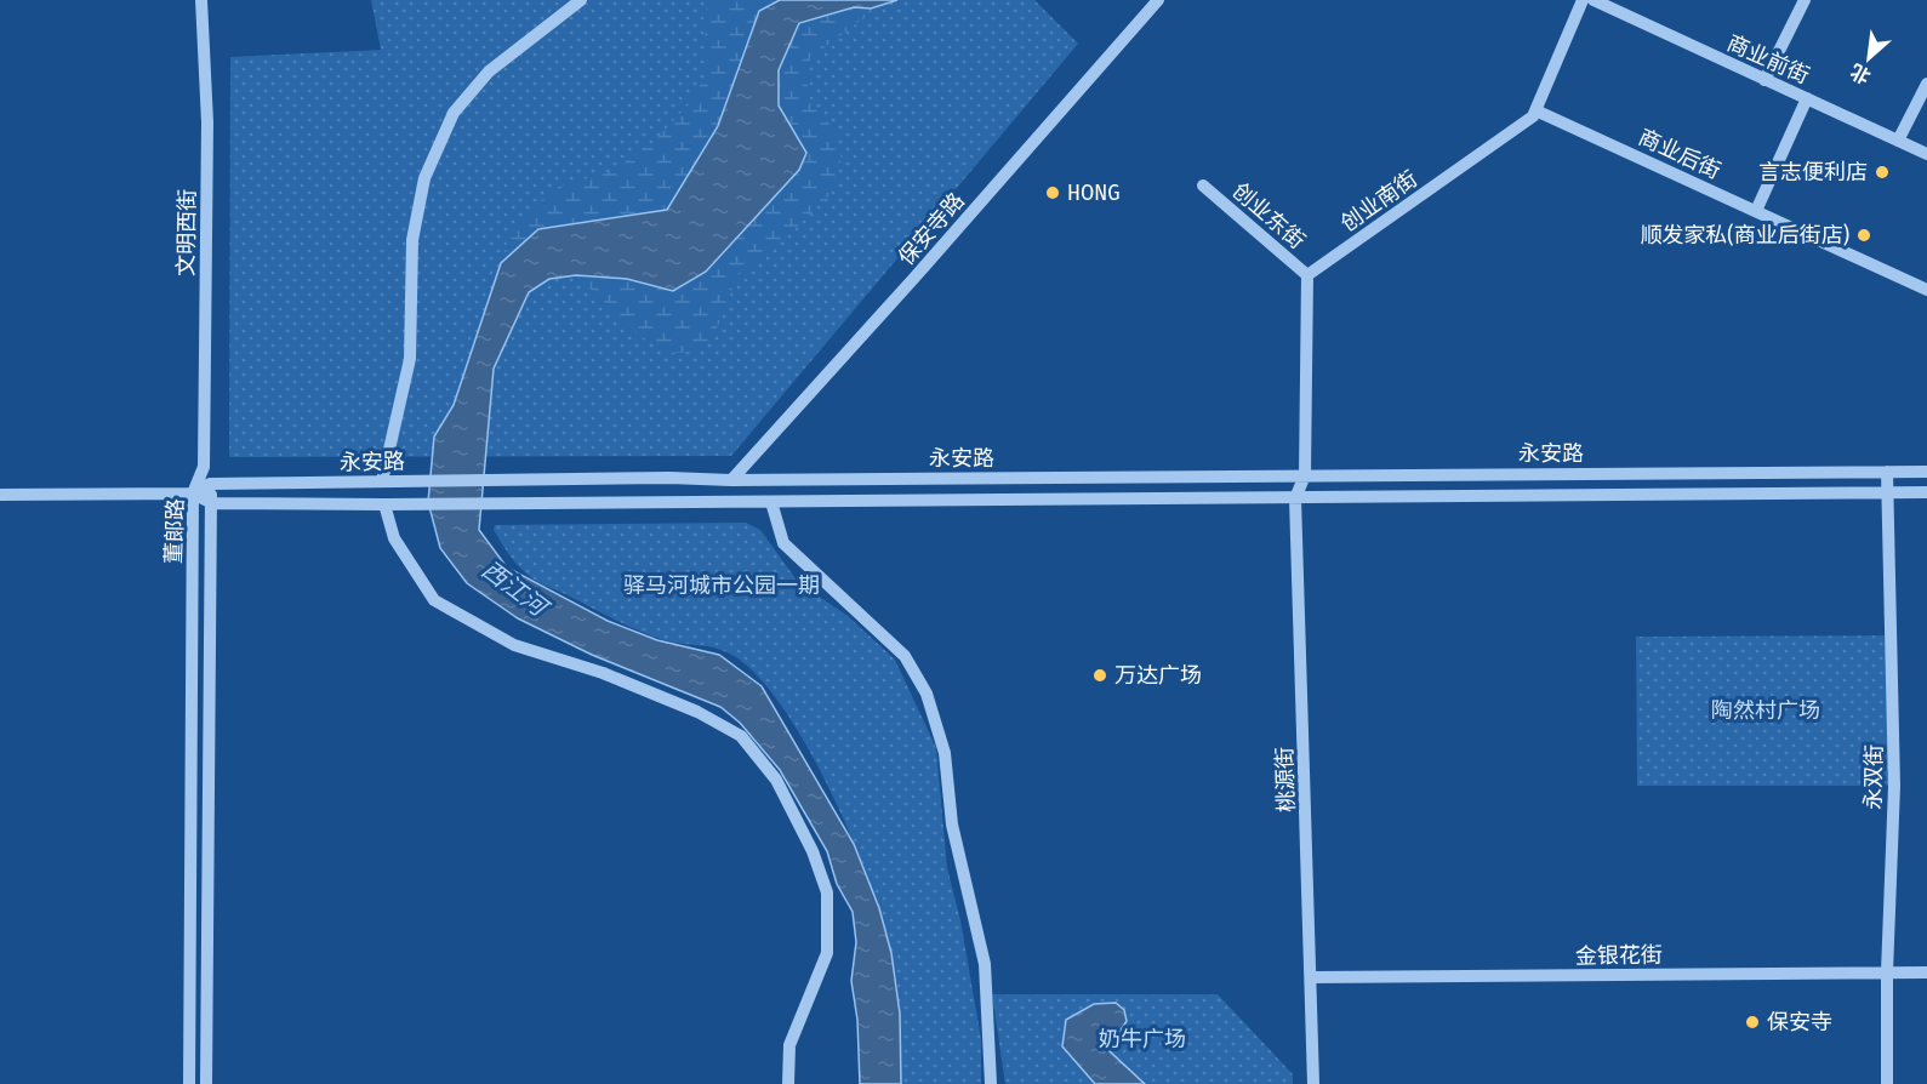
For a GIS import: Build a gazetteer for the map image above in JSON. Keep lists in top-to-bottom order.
{
  "streets": {
    "street": [
      "商业前街",
      "商业后街",
      "创业南街",
      "创业东街",
      "保安寺路",
      "文明西街",
      "永安路",
      "董郞路",
      "永双街",
      "桃源街",
      "金银花街"
    ]
  },
  "crossings": [
    ["商业后街", "创业南街"],
    ["创业南街", "创业东街"],
    ["保安寺路", "永安路"],
    ["文明西街", "董郞路"],
    ["永安路", "董郞路"],
    ["永安路", "永双街"],
    ["永安路", "桃源街"],
    ["永双街", "金银花街"],
    ["桃源街", "金银花街"]
  ],
  "water": ["西江河"],
  "parks": ["驿马河城市公园一期", "陶然村广场", "奶牛广场"],
  "places": [
    "言志便利店",
    "HONG",
    "顺发家私(商业后街店)",
    "万达广场",
    "保安寺"
  ],
  "north": "bottom left"
}
